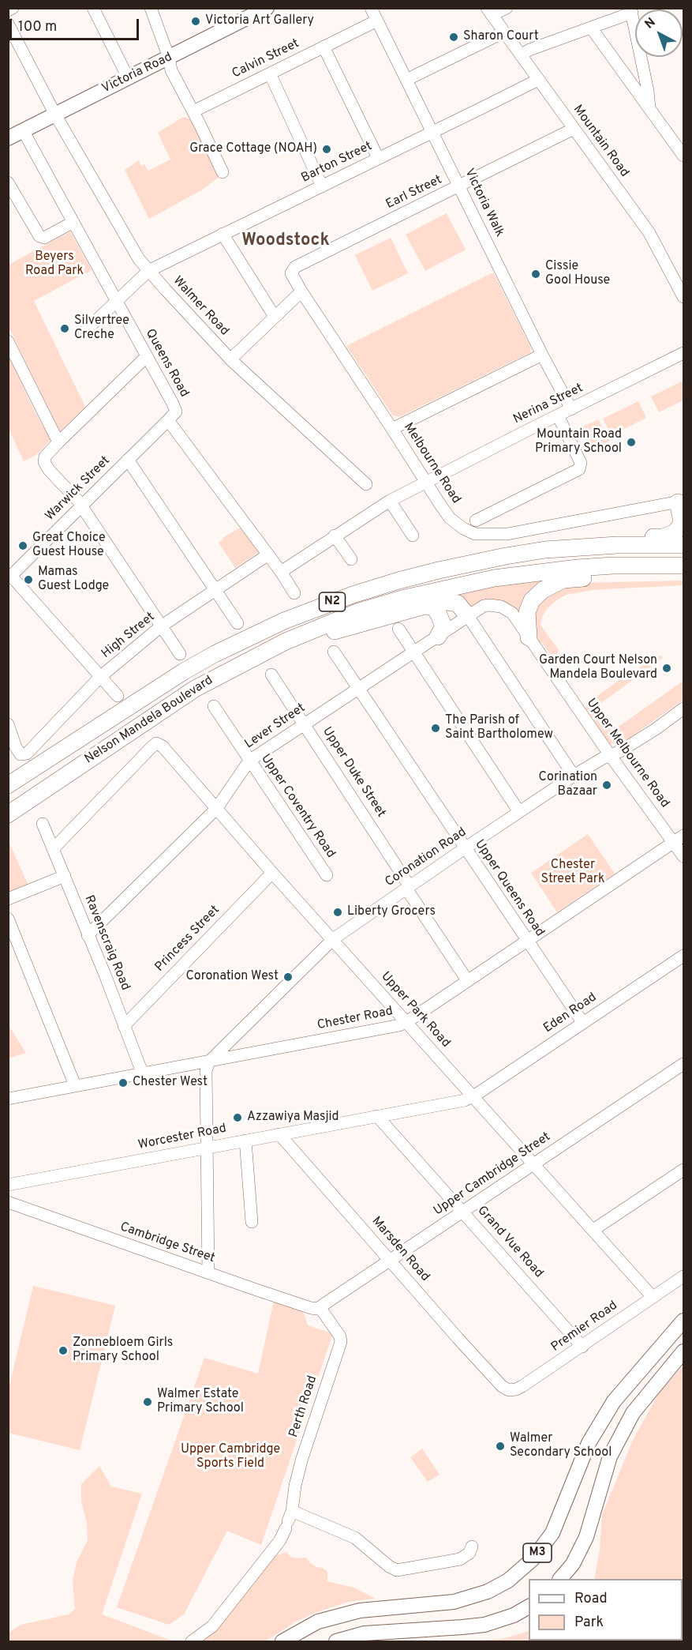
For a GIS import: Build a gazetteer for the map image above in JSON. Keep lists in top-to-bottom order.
{
  "streets": {
    "highway": ["N2", "Nelson Mandela Boulevard"],
    "main road": ["Victoria Road", "M3"],
    "street": [
      "Calvin Street",
      "Mountain Road",
      "Barton Street",
      "Earl Street",
      "Victoria Walk",
      "Walmer Road",
      "Queens Road",
      "Nerina Street",
      "Melbourne Road",
      "Warwick Street",
      "High Street",
      "Lever Street",
      "Upper Melbourne Road",
      "Upper Duke Street",
      "Upper Coventry Road",
      "Coronation Road",
      "Upper Queens Road",
      "Princess Street",
      "Ravenscraig Road",
      "Upper Park Road",
      "Eden Road",
      "Chester Road",
      "Worcester Road",
      "Upper Cambridge Street",
      "Grand Vue Road",
      "Cambridge Street",
      "Marsden Road",
      "Premier Road",
      "Perth Road"
    ]
  },
  "crossings": [
    ["Calvin Street", "Victoria Walk"],
    ["Victoria Road", "Walmer Road"],
    ["Victoria Road", "Queens Road"],
    ["Mountain Road", "Barton Street"],
    ["Mountain Road", "Earl Street"],
    ["Barton Street", "Victoria Walk"],
    ["Barton Street", "Walmer Road"],
    ["Barton Street", "Queens Road"],
    ["Earl Street", "Victoria Walk"],
    ["Earl Street", "Melbourne Road"],
    ["Victoria Walk", "Nerina Street"],
    ["Queens Road", "Warwick Street"],
    ["Nerina Street", "Melbourne Road"],
    ["Lever Street", "Upper Melbourne Road"],
    ["Lever Street", "Upper Duke Street"],
    ["Lever Street", "Upper Coventry Road"],
    ["Lever Street", "Upper Queens Road"],
    ["Lever Street", "Ravenscraig Road"],
    ["Lever Street", "Upper Park Road"],
    ["Upper Melbourne Road", "Coronation Road"],
    ["Upper Melbourne Road", "Chester Road"],
    ["Upper Duke Street", "Coronation Road"],
    ["Upper Duke Street", "Chester Road"],
    ["Coronation Road", "Upper Queens Road"],
    ["Coronation Road", "Upper Park Road"],
    ["Coronation Road", "Chester Road"],
    ["Upper Queens Road", "Eden Road"],
    ["Upper Queens Road", "Chester Road"],
    ["Princess Street", "Ravenscraig Road"],
    ["Princess Street", "Upper Park Road"],
    ["Ravenscraig Road", "Upper Park Road"],
    ["Ravenscraig Road", "Chester Road"],
    ["Upper Park Road", "Eden Road"],
    ["Upper Park Road", "Chester Road"],
    ["Upper Park Road", "Worcester Road"],
    ["Upper Park Road", "Upper Cambridge Street"],
    ["Upper Park Road", "Premier Road"],
    ["Eden Road", "Worcester Road"],
    ["Worcester Road", "Grand Vue Road"],
    ["Worcester Road", "Marsden Road"],
    ["Upper Cambridge Street", "Grand Vue Road"],
    ["Upper Cambridge Street", "Cambridge Street"],
    ["Upper Cambridge Street", "Marsden Road"],
    ["Upper Cambridge Street", "Perth Road"],
    ["Grand Vue Road", "Premier Road"],
    ["Cambridge Street", "Perth Road"],
    ["Marsden Road", "Premier Road"]
  ],
  "districts": ["Woodstock"],
  "parks": ["Beyers Road Park", "Chester Street Park", "Upper Cambridge Sports Field"],
  "places": [
    "Victoria Art Gallery",
    "Sharon Court",
    "Grace Cottage (NOAH)",
    "Cissie Gool House",
    "Silvertree Creche",
    "Mountain Road Primary School",
    "Great Choice Guest House",
    "Mamas Guest Lodge",
    "Garden Court Nelson Mandela Boulevard",
    "The Parish of Saint Bartholomew",
    "Corination Bazaar",
    "Liberty Grocers",
    "Coronation West",
    "Chester West",
    "Azzawiya Masjid",
    "Zonnebloem Girls Primary School",
    "Walmer Estate Primary School",
    "Walmer Secondary School"
  ],
  "legend": ["Road", "Park"],
  "scale_bar": "100 m",
  "north": "top left"
}
